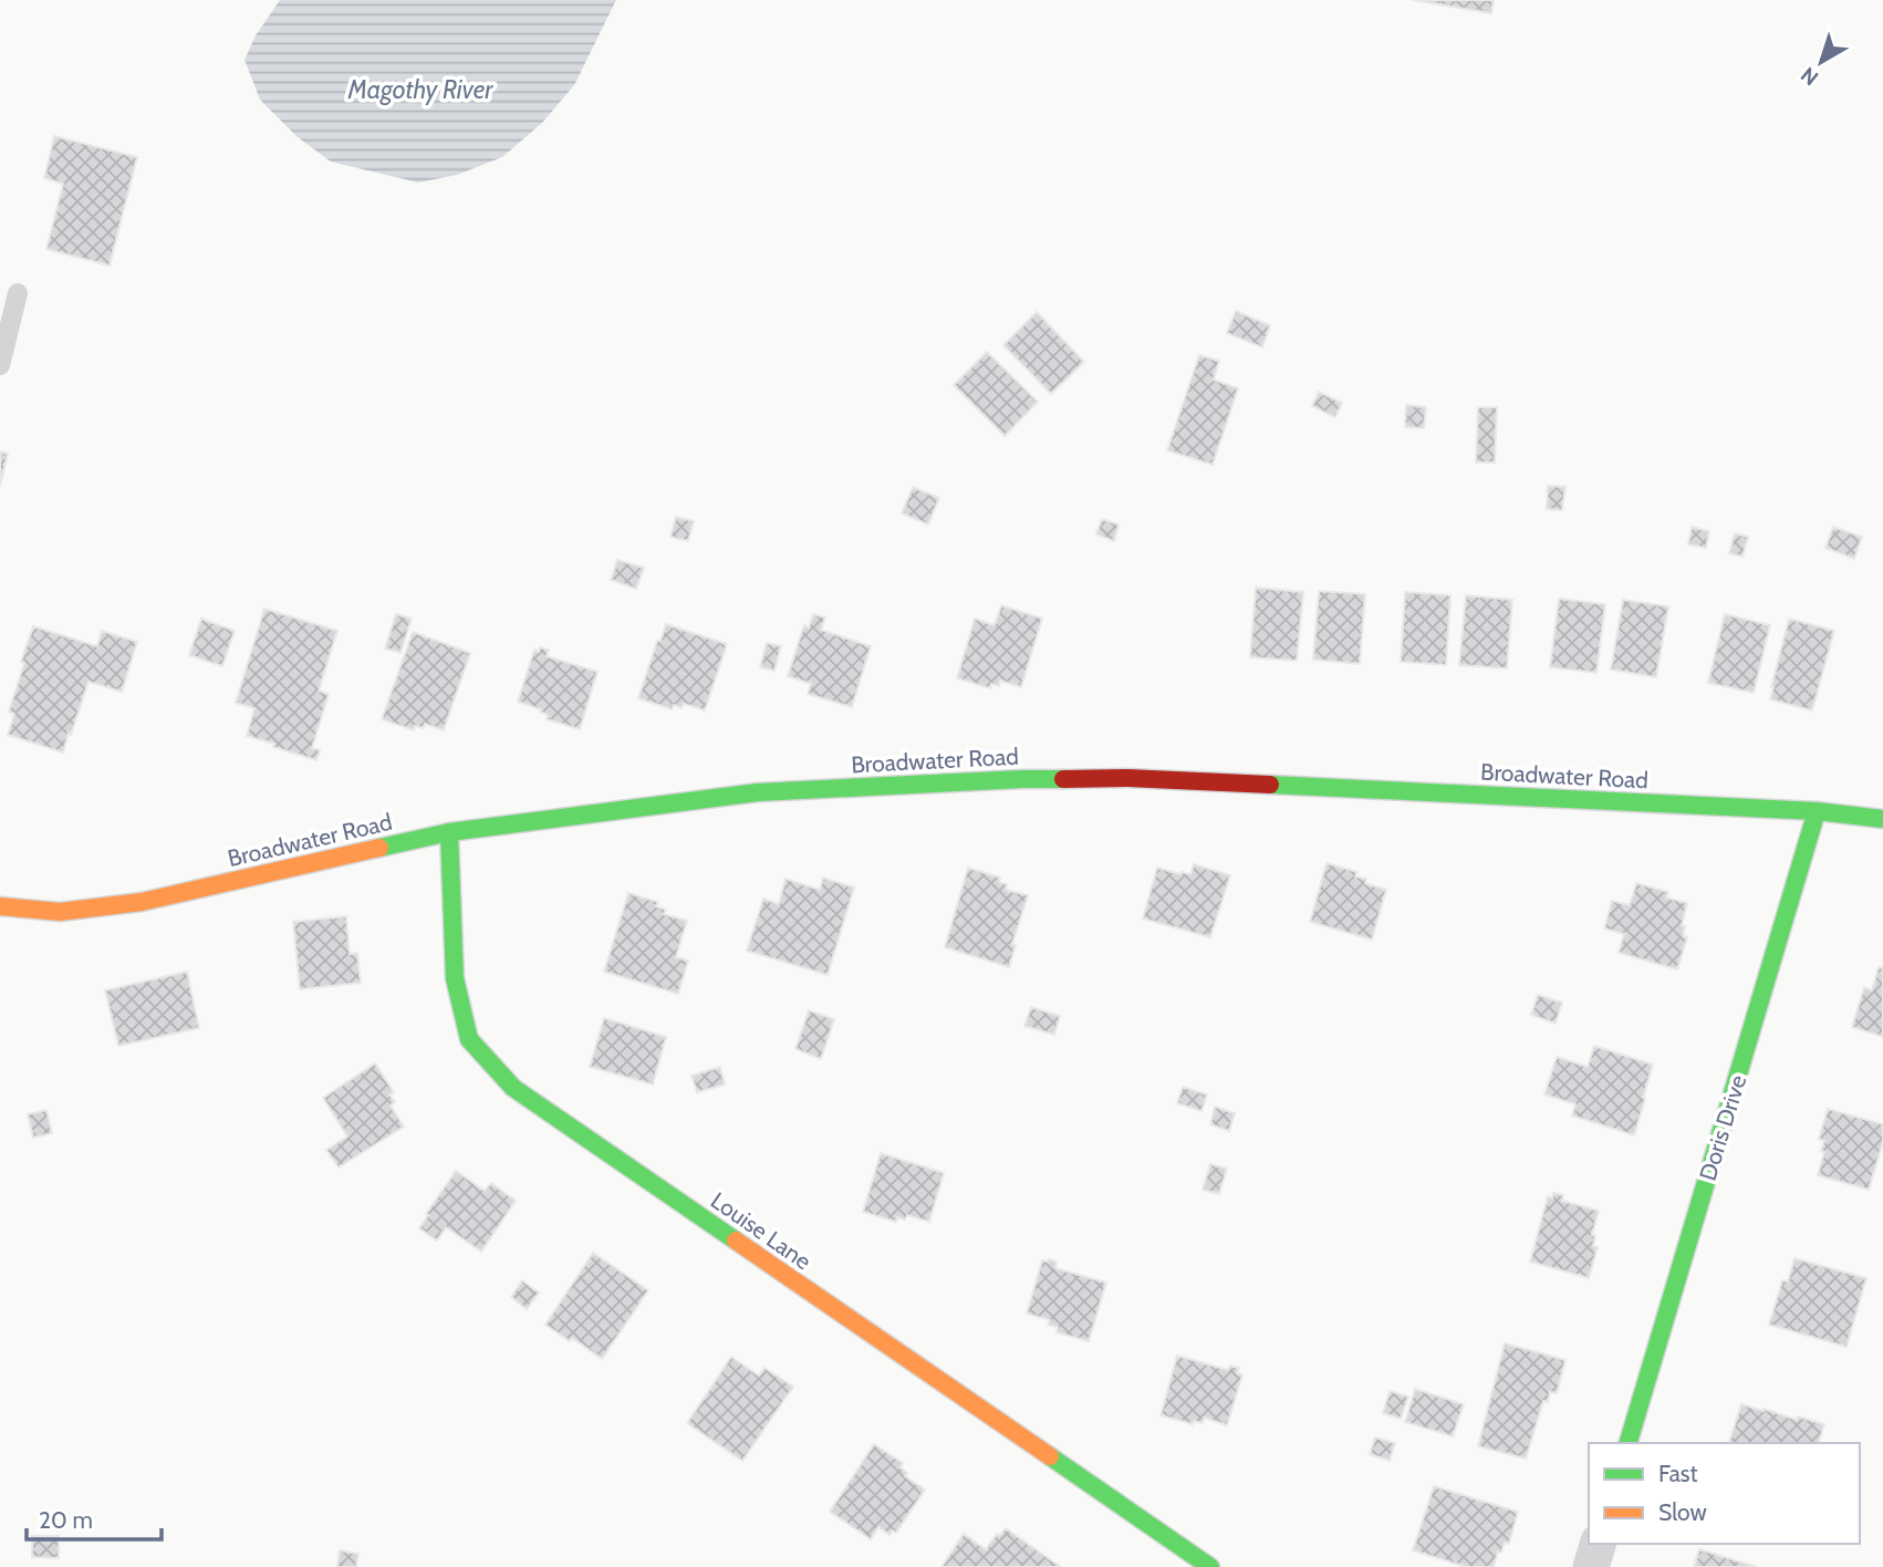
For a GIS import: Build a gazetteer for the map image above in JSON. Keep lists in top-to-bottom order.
{
  "streets": {
    "street": ["Broadwater Road", "Doris Drive", "Louise Lane"]
  },
  "crossings": [
    ["Broadwater Road", "Doris Drive"],
    ["Broadwater Road", "Louise Lane"]
  ],
  "water": ["Magothy River"],
  "legend": ["Fast", "Slow"],
  "scale_bar": "20 m",
  "north": "bottom left"
}
